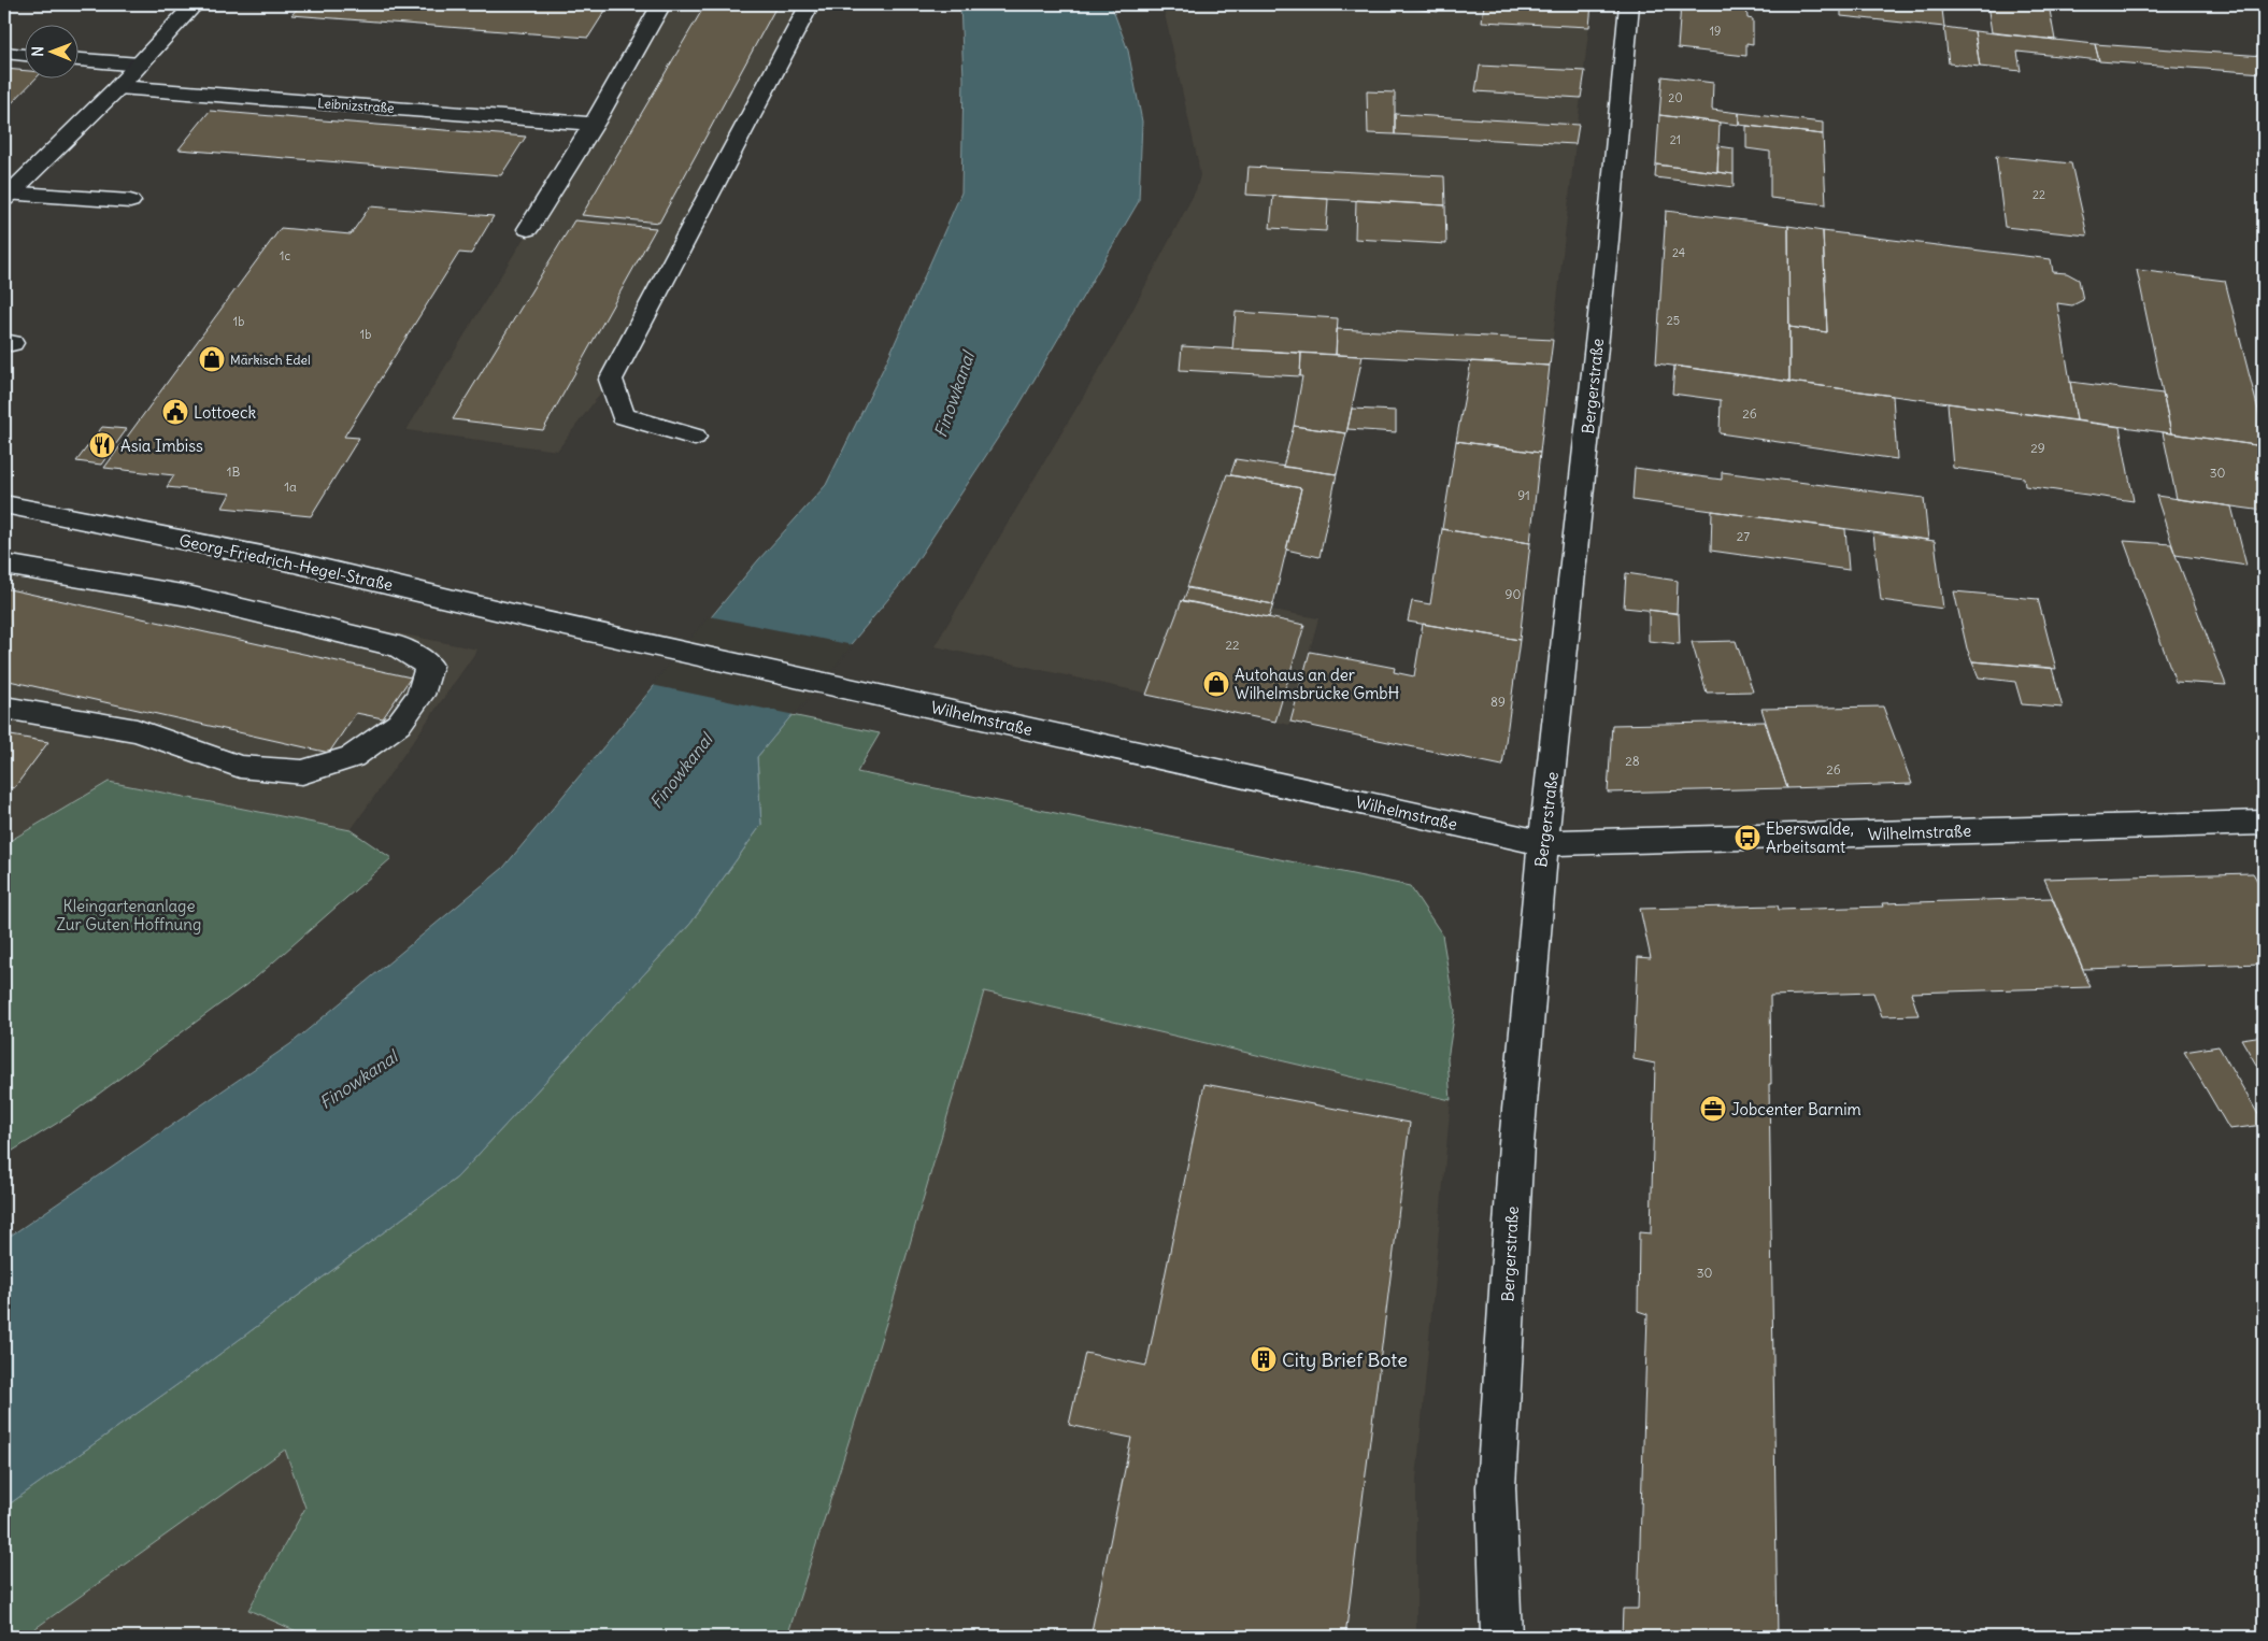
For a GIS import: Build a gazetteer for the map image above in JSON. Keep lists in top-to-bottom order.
{
  "streets": {
    "street": [
      "Leibnizstraße",
      "Bergerstraße",
      "Georg-Friedrich-Hegel-Straße",
      "Wilhelmstraße"
    ]
  },
  "crossings": [
    ["Bergerstraße", "Wilhelmstraße"],
    ["Georg-Friedrich-Hegel-Straße", "Wilhelmstraße"]
  ],
  "water": ["Finowkanal"],
  "parks": ["Kleingartenanlage Zur Guten Hoffnung"],
  "places": {
    "shop": ["Märkisch Edel", "Autohaus an der Wilhelmsbrücke GmbH"],
    "public building": ["Lottoeck"],
    "restaurant": ["Asia Imbiss"],
    "bus stop": ["Eberswalde, Arbeitsamt"],
    "office": ["Jobcenter Barnim"],
    "building": ["City Brief Bote"]
  },
  "house_numbers": [
    "19",
    "20",
    "21",
    "22",
    "24",
    "1c",
    "25",
    "1b",
    "1b",
    "26",
    "29",
    "1B",
    "30",
    "1a",
    "91",
    "27",
    "90",
    "22",
    "89",
    "28",
    "26",
    "30"
  ],
  "north": "left"
}
